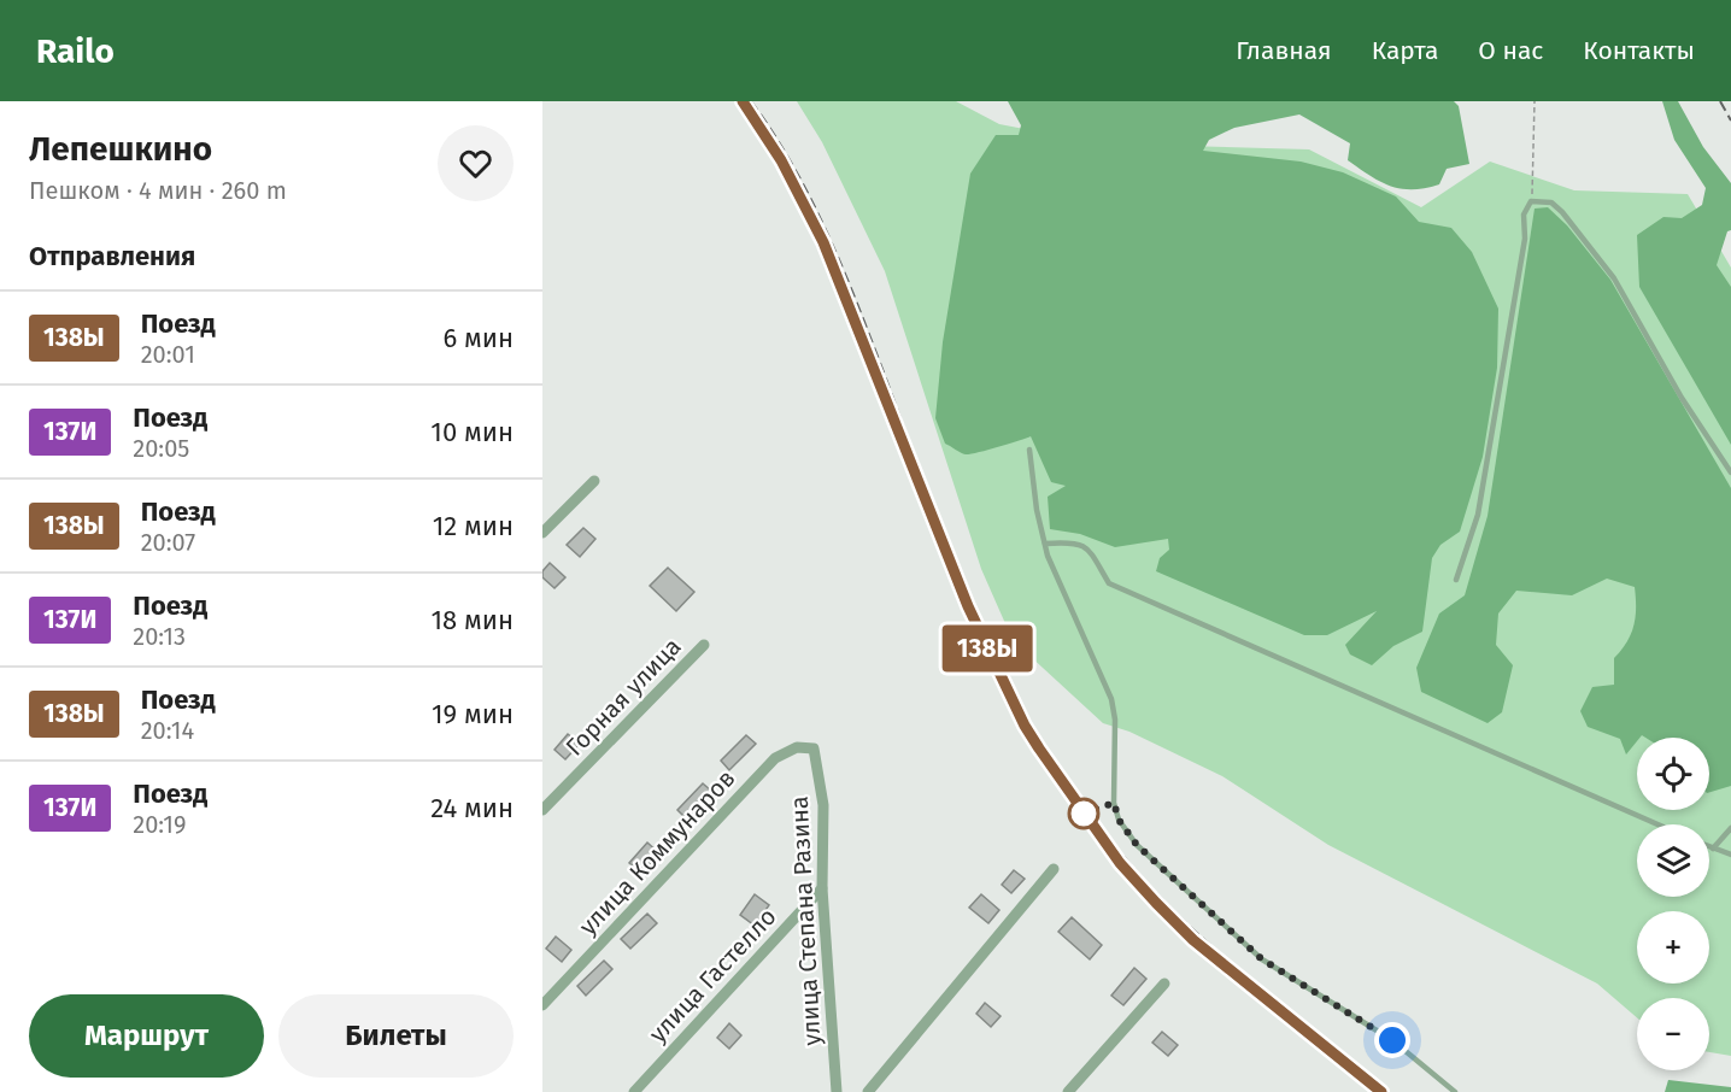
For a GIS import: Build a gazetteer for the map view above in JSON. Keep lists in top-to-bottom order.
{
  "streets": {
    "street": [
      "Горная улица",
      "улица Коммунаров",
      "улица Степана Разина",
      "улица Гастелло"
    ]
  },
  "crossings": [
    ["улица Коммунаров", "улица Степана Разина"],
    ["улица Степана Разина", "улица Гастелло"]
  ],
  "page": {
    "header": "Railo",
    "nav": [
      "Главная",
      "Карта",
      "О нас",
      "Контакты"
    ],
    "heading": [
      ["Лепешкино", "Пешком · 4 мин · 260 m"],
      "Отправления"
    ],
    "on_map": "138Ы",
    "list": [
      {
        "mark": "138Ы",
        "name": "Поезд",
        "note": "20:01",
        "value": "6 мин"
      },
      {
        "mark": "137И",
        "name": "Поезд",
        "note": "20:05",
        "value": "10 мин"
      },
      {
        "mark": "138Ы",
        "name": "Поезд",
        "note": "20:07",
        "value": "12 мин"
      },
      {
        "mark": "137И",
        "name": "Поезд",
        "note": "20:13",
        "value": "18 мин"
      },
      {
        "mark": "138Ы",
        "name": "Поезд",
        "note": "20:14",
        "value": "19 мин"
      },
      {
        "mark": "137И",
        "name": "Поезд",
        "note": "20:19",
        "value": "24 мин"
      }
    ],
    "map_buttons": ["+", "−"],
    "buttons": ["Маршрут", "Билеты"]
  }
}
